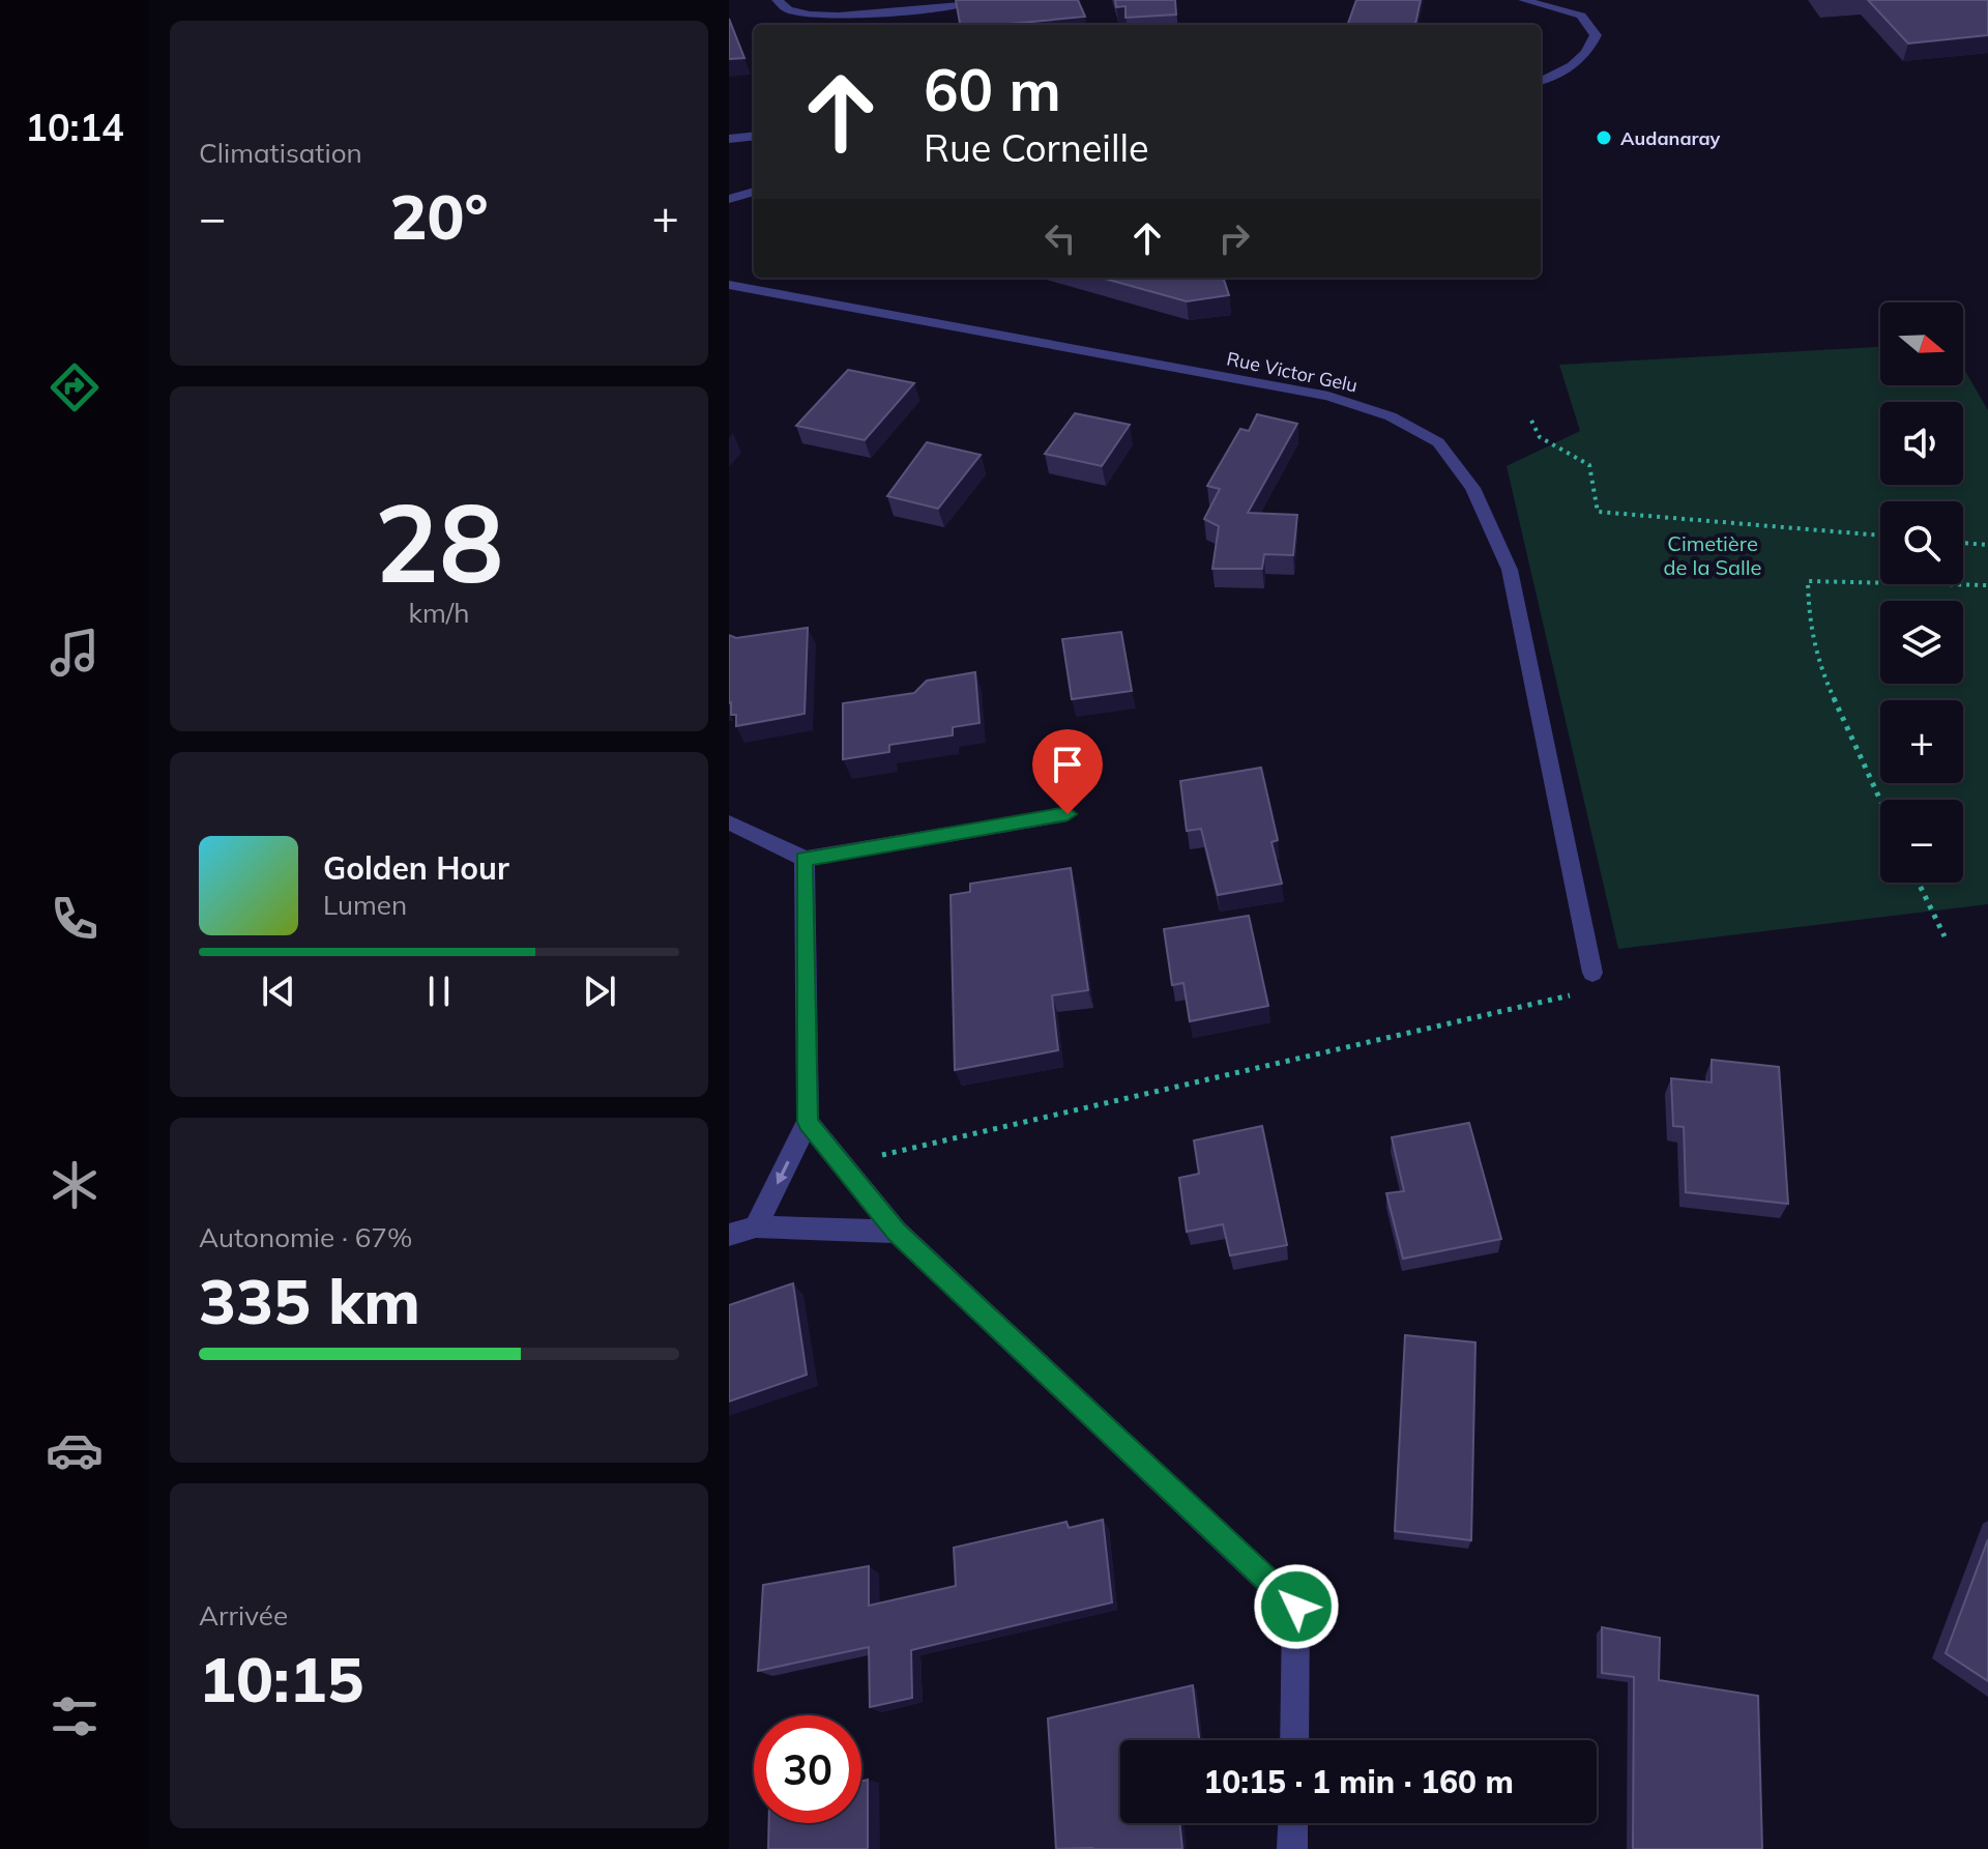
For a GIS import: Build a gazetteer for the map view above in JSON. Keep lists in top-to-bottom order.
{
  "streets": {
    "street": ["Rue Victor Gelu"]
  },
  "parks": ["Cimetière de la Salle"],
  "places": ["Audanaray"],
  "north": "right",
  "page": {
    "tabs": "10:14",
    "tile": [
      "Climatisation",
      ["28", "km/h"],
      ["Autonomie · 67%", "335 km"],
      ["Arrivée", "10:15"]
    ],
    "turn": ["60 m", "Rue Corneille"],
    "heat": ["−", "20°", "+"],
    "map_buttons": ["+", "−"],
    "song": ["Golden Hour", "Lumen"],
    "limit": "30",
    "trip": "10:15 · 1 min · 160 m"
  }
}
